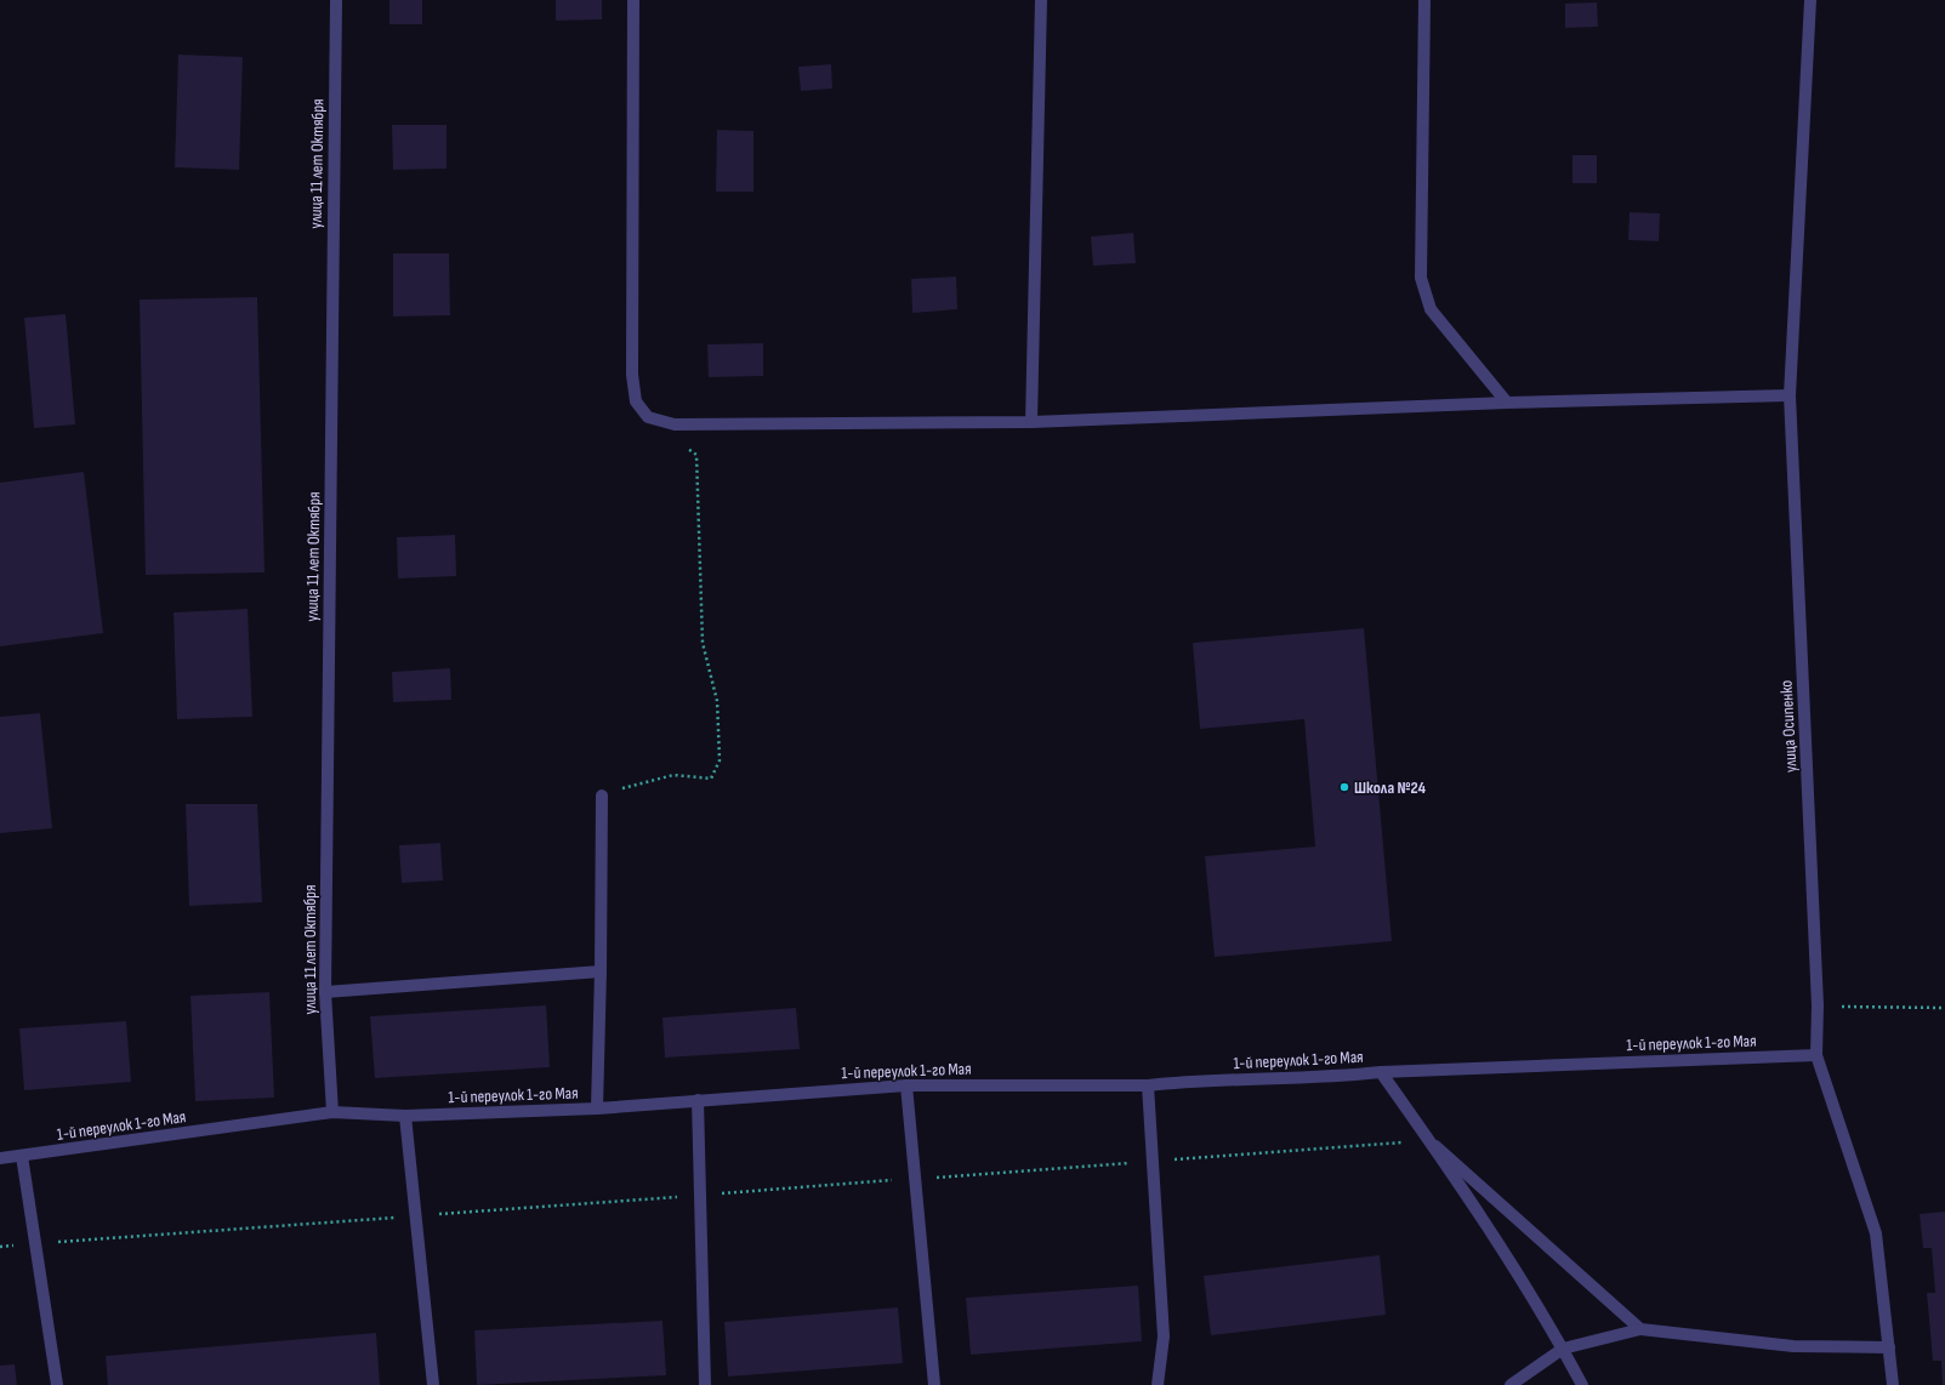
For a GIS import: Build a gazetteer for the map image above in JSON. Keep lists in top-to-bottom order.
{
  "streets": {
    "street": ["улица 11 лет Октября", "улица Осипенко", "1-й переулок 1-го Мая"]
  },
  "crossings": [
    ["улица 11 лет Октября", "1-й переулок 1-го Мая"],
    ["улица Осипенко", "1-й переулок 1-го Мая"]
  ],
  "places": ["Школа №24"]
}
